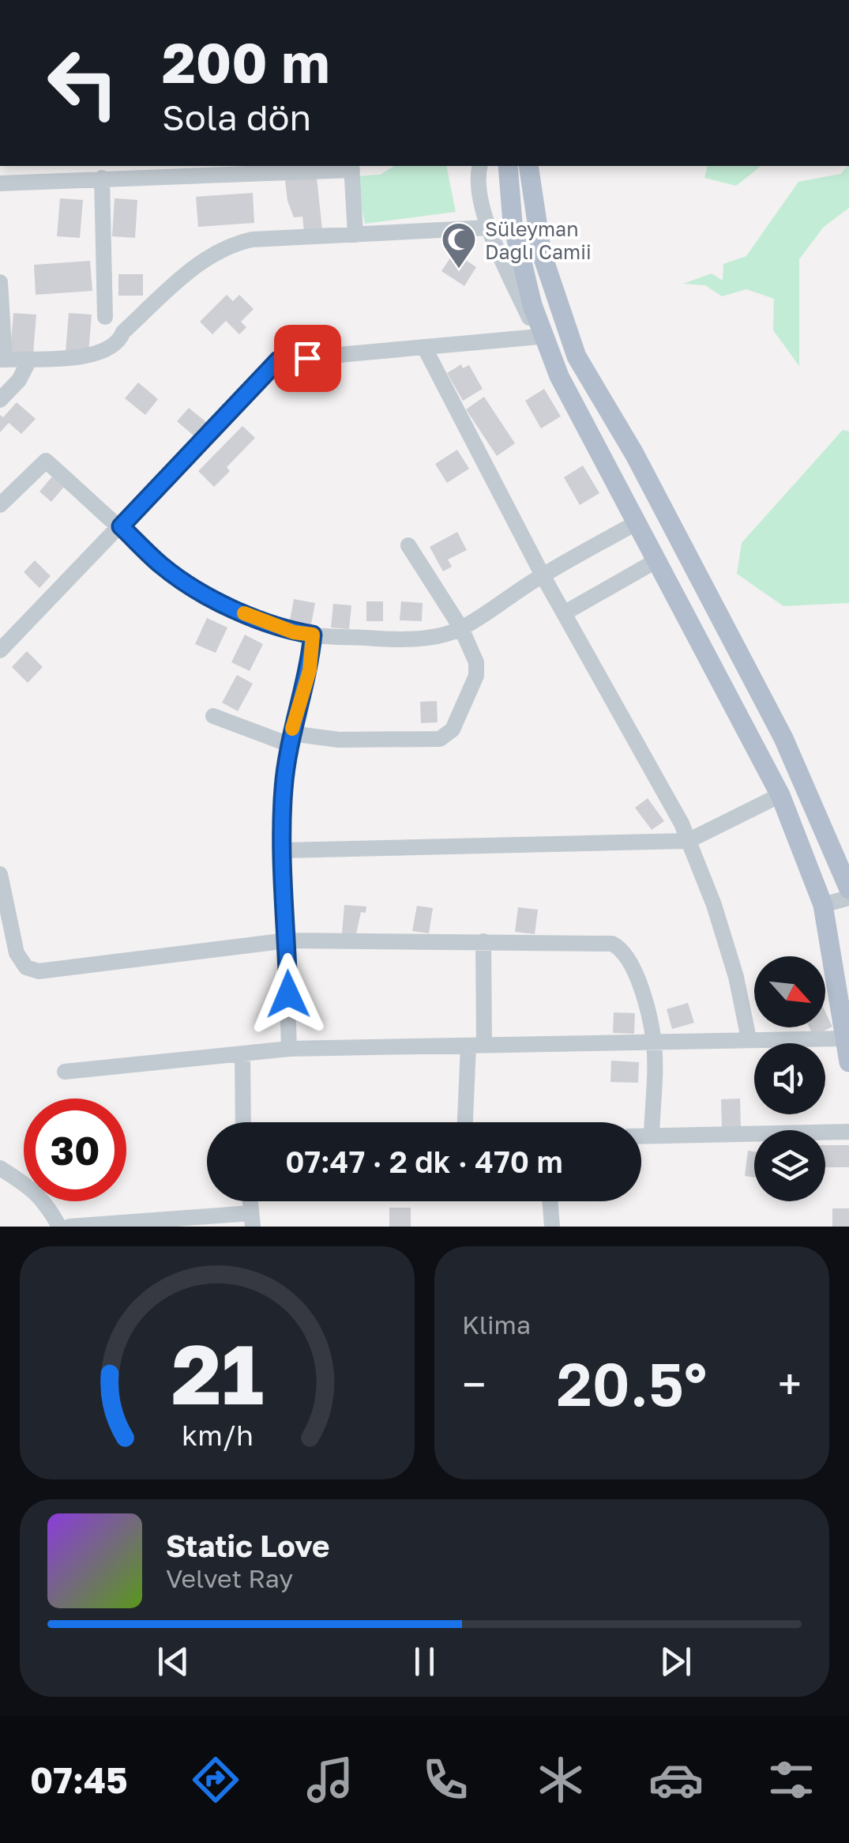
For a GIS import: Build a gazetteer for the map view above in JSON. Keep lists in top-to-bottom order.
{
  "places": {
    "mosque": ["Süleyman Dağlı Camii"]
  },
  "north": "bottom right",
  "page": {
    "turn": ["200 m", "Sola dön"],
    "limit": "30",
    "trip": "07:47 · 2 dk · 470 m",
    "tile": "Klima",
    "heat": ["−", "20.5°", "+"],
    "song": ["Static Love", "Velvet Ray"],
    "tabs": "07:45",
    "gauge": ["21", "km/h"]
  }
}
